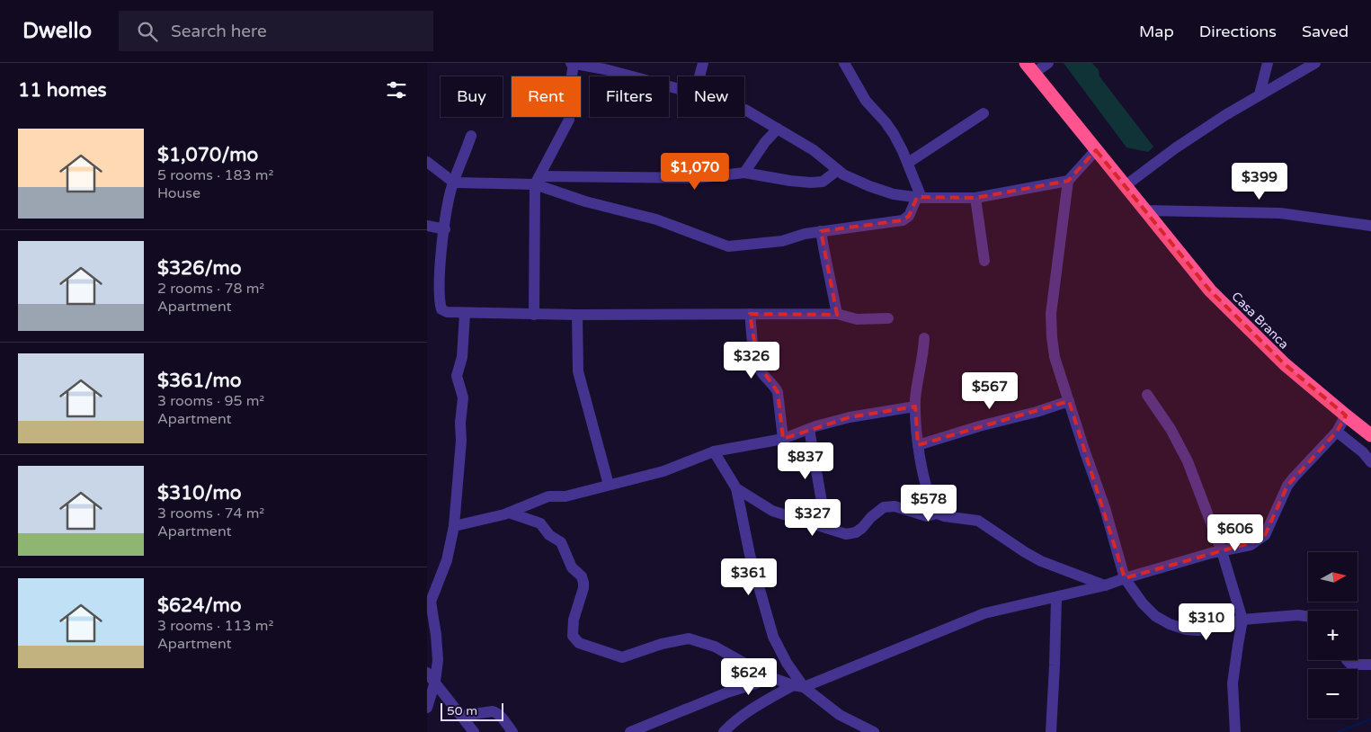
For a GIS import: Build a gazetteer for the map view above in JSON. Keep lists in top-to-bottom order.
{
  "streets": {
    "highway": ["Casa Branca"]
  },
  "scale_bar": "50 m",
  "north": "right",
  "page": {
    "header": "Dwello",
    "search": "Search here",
    "nav": ["Map", "Directions", "Saved"],
    "heading": "11 homes",
    "chip": [
      "Buy",
      "Rent",
      "Filters",
      "New"
    ],
    "list": [
      {
        "name": "$1,070/mo",
        "note": "5 rooms · 183 m² · House"
      },
      {
        "name": "$326/mo",
        "note": "2 rooms · 78 m² · Apartment"
      },
      {
        "name": "$361/mo",
        "note": "3 rooms · 95 m² · Apartment"
      },
      {
        "name": "$310/mo",
        "note": "3 rooms · 74 m² · Apartment"
      },
      {
        "name": "$624/mo",
        "note": "3 rooms · 113 m² · Apartment"
      }
    ],
    "price": [
      "$1,070",
      "$399",
      "$326",
      "$567",
      "$837",
      "$578",
      "$327",
      "$606",
      "$361",
      "$310",
      "$624"
    ],
    "map_buttons": ["+", "−"],
    "scale": "50 m"
  }
}
